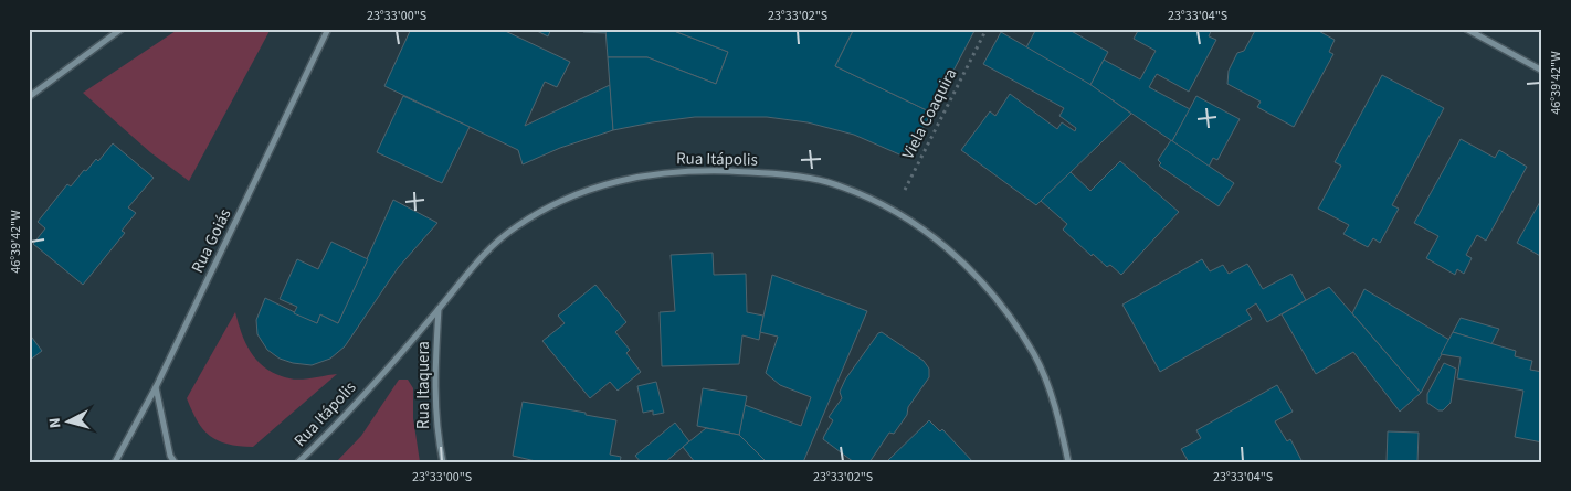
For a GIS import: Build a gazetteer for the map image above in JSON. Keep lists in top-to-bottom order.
{
  "streets": {
    "street": ["Rua Itápolis", "Rua Goiás", "Rua Itaquera"],
    "path": ["Viela Coaquira"]
  },
  "crossings": [
    ["Viela Coaquira", "Rua Itápolis"],
    ["Rua Itápolis", "Rua Itaquera"]
  ],
  "north": "left",
  "coordinates": [
    "23°33'00\"S",
    "23°33'02\"S",
    "23°33'04\"S",
    "46°39'42\"W"
  ]
}
